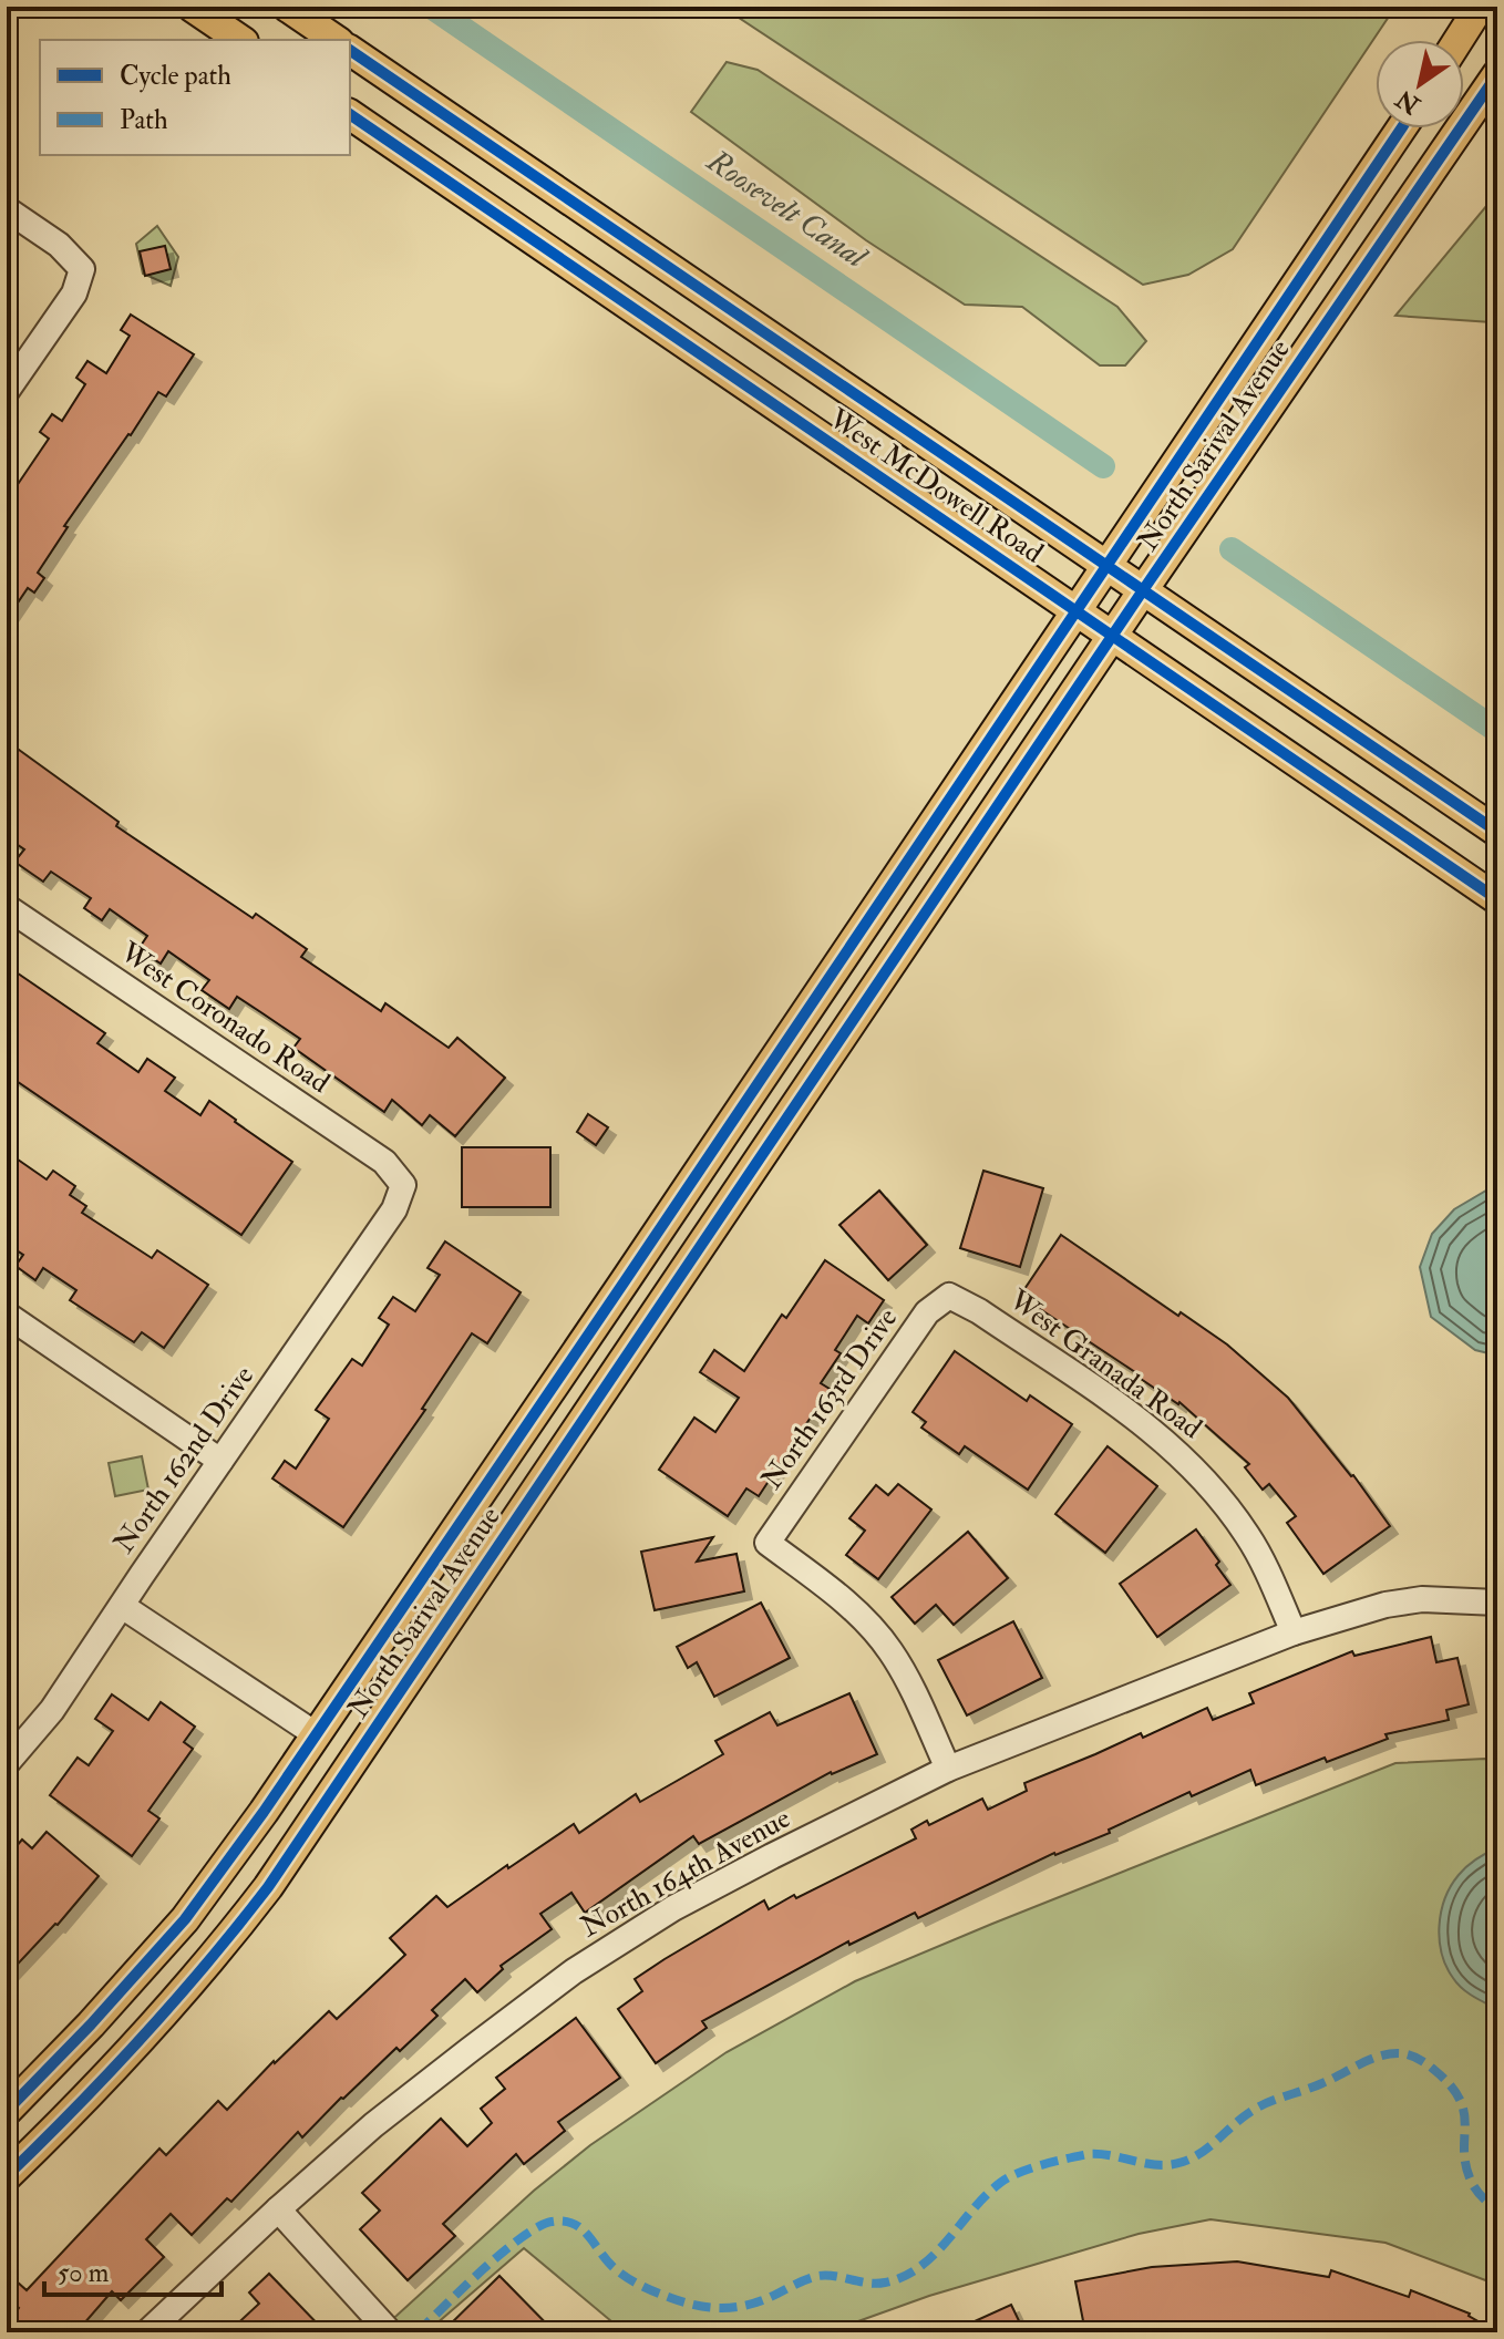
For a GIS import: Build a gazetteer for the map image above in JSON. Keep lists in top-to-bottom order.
{
  "streets": {
    "main road": ["North Sarival Avenue", "West McDowell Road"],
    "street": [
      "West Coronado Road",
      "West Granada Road",
      "North 163rd Drive",
      "North 162nd Drive",
      "North 164th Avenue"
    ]
  },
  "crossings": [
    ["North Sarival Avenue", "West McDowell Road"],
    ["West Coronado Road", "North 162nd Drive"],
    ["West Granada Road", "North 163rd Drive"],
    ["West Granada Road", "North 164th Avenue"],
    ["North 163rd Drive", "North 164th Avenue"]
  ],
  "water": ["Roosevelt Canal"],
  "legend": ["Cycle path", "Path"],
  "scale_bar": "50 m",
  "north": "bottom left"
}
